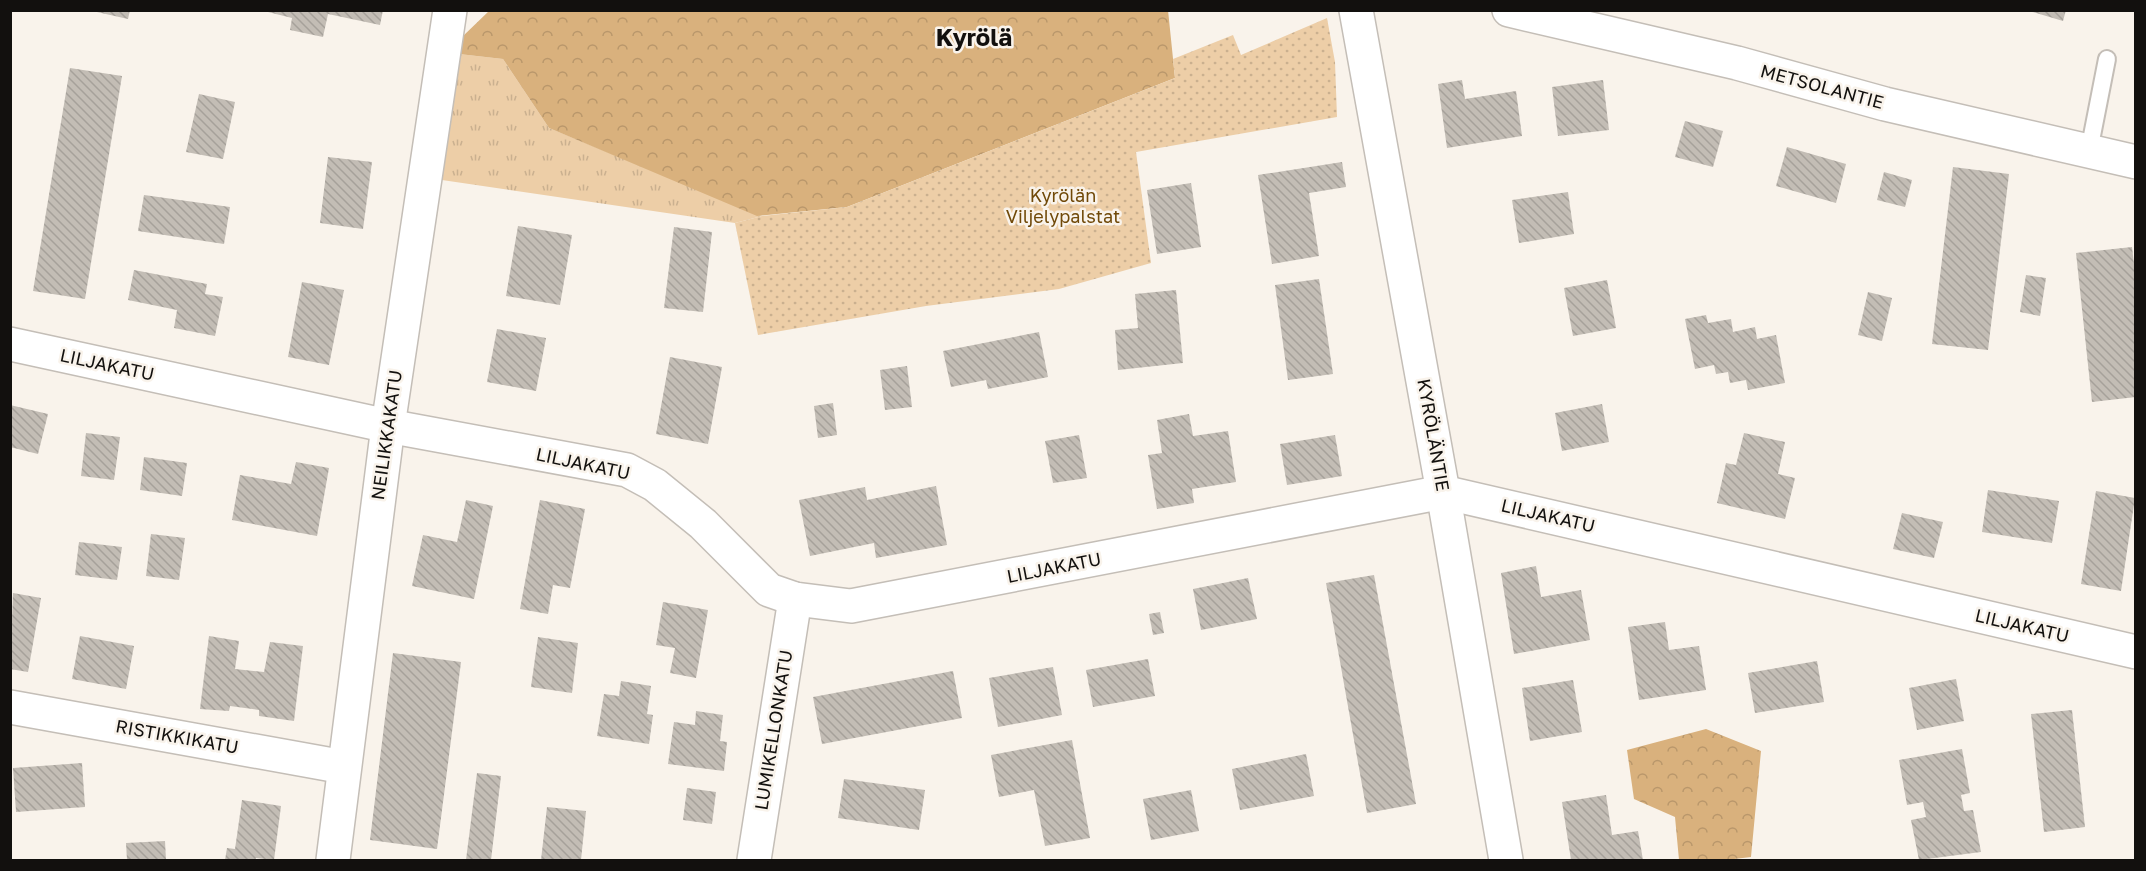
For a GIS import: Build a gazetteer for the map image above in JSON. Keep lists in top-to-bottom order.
{
  "streets": {
    "street": [
      "METSOLANTIE",
      "LILJAKATU",
      "NEILIKKAKATU",
      "KYRÖLÄNTIE",
      "LUMIKELLONKATU",
      "RISTIKKIKATU"
    ]
  },
  "crossings": [
    ["LILJAKATU", "NEILIKKAKATU"],
    ["LILJAKATU", "KYRÖLÄNTIE"],
    ["LILJAKATU", "LUMIKELLONKATU"],
    ["NEILIKKAKATU", "RISTIKKIKATU"]
  ],
  "districts": ["Kyrölä"],
  "parks": ["Kyrölän Viljelypalstat"]
}
